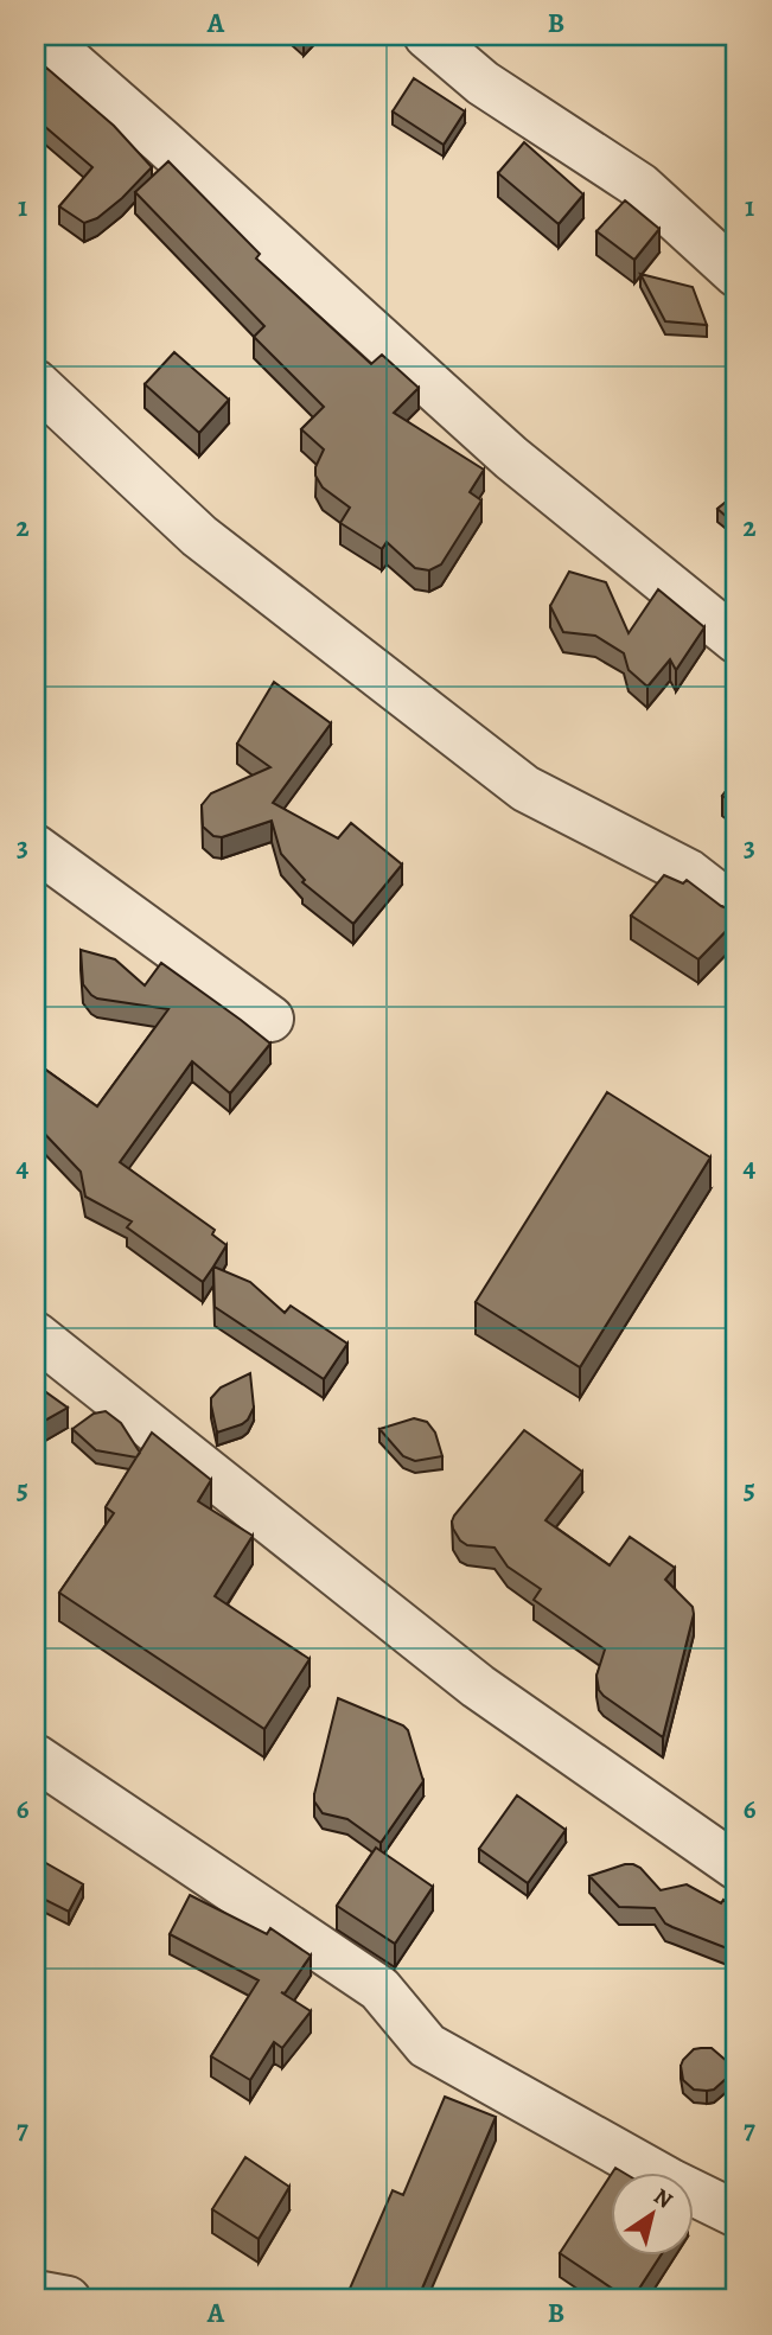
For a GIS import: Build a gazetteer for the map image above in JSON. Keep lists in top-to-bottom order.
{
  "north": "top right",
  "grid": {
    "columns": ["A", "B"],
    "rows": [
      "1",
      "2",
      "3",
      "4",
      "5",
      "6",
      "7"
    ]
  }
}
